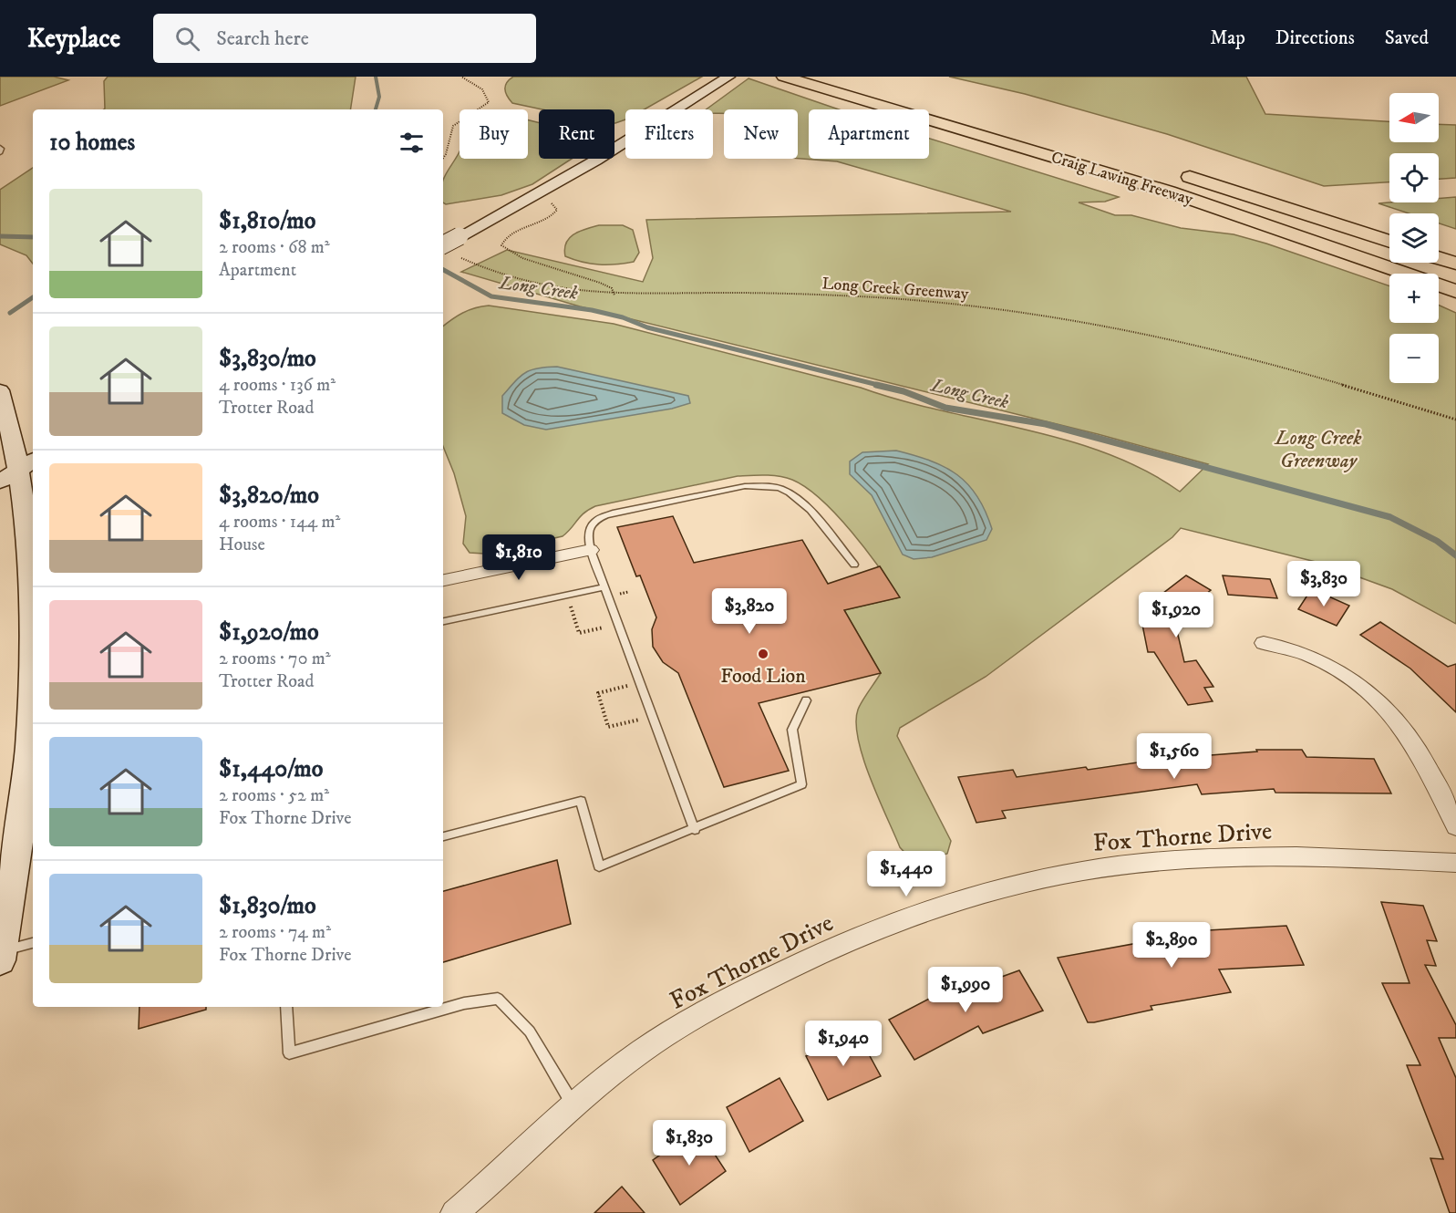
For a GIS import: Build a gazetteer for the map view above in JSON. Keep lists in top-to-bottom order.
{
  "streets": {
    "highway": ["Craig Lawing Freeway"],
    "street": ["Fox Thorne Drive"],
    "path": ["Long Creek Greenway"]
  },
  "water": ["Long Creek"],
  "parks": ["Long Creek Greenway"],
  "places": ["Food Lion"],
  "north": "left",
  "page": {
    "header": "Keyplace",
    "search": "Search here",
    "nav": ["Map", "Directions", "Saved"],
    "map_buttons": ["+", "−"],
    "chip": [
      "Buy",
      "Rent",
      "Filters",
      "New",
      "Apartment"
    ],
    "heading": "10 homes",
    "list": [
      {
        "name": "$1,810/mo",
        "note": "2 rooms · 68 m² · Apartment"
      },
      {
        "name": "$3,830/mo",
        "note": "4 rooms · 136 m² · Trotter Road"
      },
      {
        "name": "$3,820/mo",
        "note": "4 rooms · 144 m² · House"
      },
      {
        "name": "$1,920/mo",
        "note": "2 rooms · 70 m² · Trotter Road"
      },
      {
        "name": "$1,440/mo",
        "note": "2 rooms · 52 m² · Fox Thorne Drive"
      },
      {
        "name": "$1,830/mo",
        "note": "2 rooms · 74 m² · Fox Thorne Drive"
      }
    ],
    "price": [
      "$1,810",
      "$3,830",
      "$3,820",
      "$1,920",
      "$1,560",
      "$1,440",
      "$2,890",
      "$1,990",
      "$1,940",
      "$1,830"
    ]
  }
}
